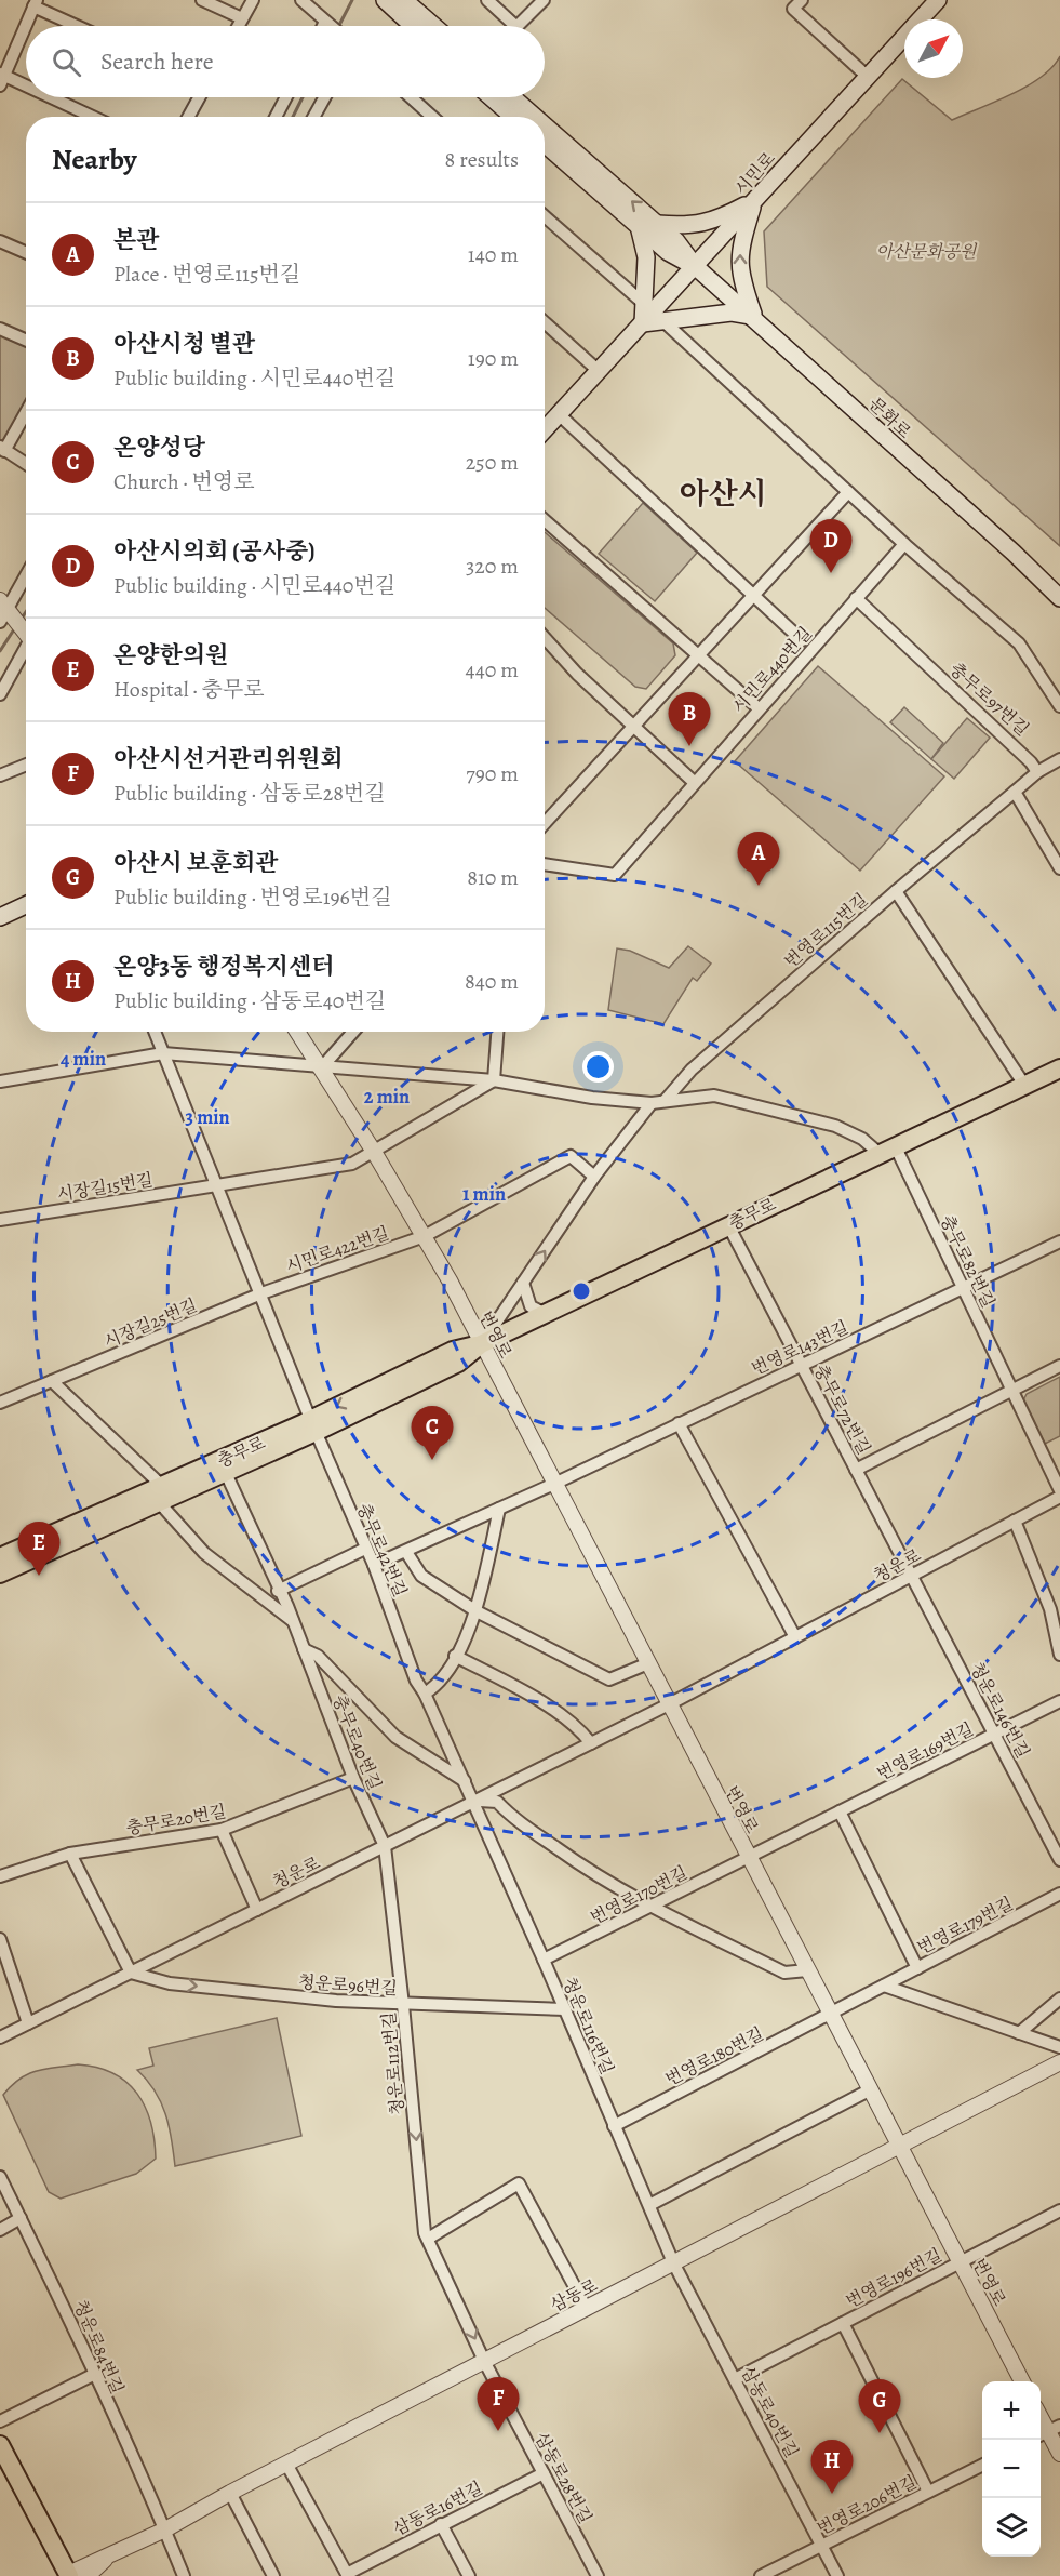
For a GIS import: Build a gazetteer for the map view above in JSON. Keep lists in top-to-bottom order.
{
  "streets": {
    "main road": ["시민로", "문화로", "충무로"],
    "street": [
      "시민로440번길",
      "충무로97번길",
      "번영로115번길",
      "시장길15번길",
      "시민로422번길",
      "충무로82번길",
      "시장길25번길",
      "번영로",
      "번영로143번길",
      "충무로72번길",
      "충무로42번길",
      "청운로",
      "청운로146번길",
      "충무로40번길",
      "번영로169번길",
      "충무로20번길",
      "번영로170번길",
      "번영로179번길",
      "청운로96번길",
      "청운로116번길",
      "번영로180번길",
      "청운로112번길",
      "번영로196번길",
      "삼동로",
      "청운로84번길",
      "삼동로40번길",
      "삼동로28번길",
      "번영로206번길",
      "삼동로16번길"
    ]
  },
  "crossings": [
    ["시민로", "문화로"],
    ["시민로440번길", "충무로97번길"],
    ["충무로", "충무로82번길"],
    ["충무로", "번영로"],
    ["충무로", "충무로72번길"],
    ["충무로", "충무로42번길"],
    ["충무로", "충무로40번길"],
    ["시민로422번길", "시장길25번길"],
    ["시민로422번길", "번영로"],
    ["충무로82번길", "번영로143번길"],
    ["충무로82번길", "충무로72번길"],
    ["번영로", "번영로143번길"],
    ["번영로", "청운로"],
    ["번영로", "번영로169번길"],
    ["번영로", "번영로170번길"],
    ["번영로", "번영로179번길"],
    ["번영로", "번영로180번길"],
    ["번영로", "번영로196번길"],
    ["번영로", "삼동로"],
    ["번영로143번길", "충무로72번길"],
    ["충무로72번길", "청운로"],
    ["충무로72번길", "청운로146번길"],
    ["충무로42번길", "청운로"],
    ["충무로42번길", "충무로40번길"],
    ["충무로42번길", "청운로116번길"],
    ["청운로", "청운로146번길"],
    ["청운로", "충무로40번길"],
    ["청운로", "청운로96번길"],
    ["청운로", "청운로116번길"],
    ["청운로", "청운로112번길"],
    ["청운로146번길", "번영로169번길"],
    ["충무로40번길", "충무로20번길"],
    ["충무로40번길", "청운로112번길"],
    ["번영로169번길", "번영로170번길"],
    ["번영로170번길", "청운로116번길"],
    ["번영로179번길", "번영로180번길"],
    ["청운로96번길", "청운로116번길"],
    ["청운로96번길", "청운로112번길"],
    ["청운로116번길", "번영로180번길"],
    ["청운로116번길", "삼동로"],
    ["청운로116번길", "삼동로40번길"],
    ["청운로112번길", "삼동로"],
    ["청운로112번길", "삼동로28번길"],
    ["번영로196번길", "삼동로40번길"],
    ["번영로196번길", "번영로206번길"],
    ["삼동로", "청운로84번길"],
    ["삼동로", "삼동로40번길"],
    ["삼동로", "삼동로28번길"],
    ["삼동로", "삼동로16번길"],
    ["삼동로40번길", "번영로206번길"],
    ["삼동로28번길", "삼동로16번길"]
  ],
  "one_way": ["청운로96번길", "청운로112번길"],
  "districts": ["아산시"],
  "parks": ["아산문화공원"],
  "north": "top right",
  "page": {
    "search": "Search here",
    "heading": ["Nearby", "8 results"],
    "list": [
      {
        "mark": "A",
        "name": "본관",
        "note": "Place · 번영로115번길",
        "value": "140 m"
      },
      {
        "mark": "B",
        "name": "아산시청 별관",
        "note": "Public building · 시민로440번길",
        "value": "190 m"
      },
      {
        "mark": "C",
        "name": "온양성당",
        "note": "Church · 번영로",
        "value": "250 m"
      },
      {
        "mark": "D",
        "name": "아산시의회 (공사중)",
        "note": "Public building · 시민로440번길",
        "value": "320 m"
      },
      {
        "mark": "E",
        "name": "온양한의원",
        "note": "Hospital · 충무로",
        "value": "440 m"
      },
      {
        "mark": "F",
        "name": "아산시선거관리위원회",
        "note": "Public building · 삼동로28번길",
        "value": "790 m"
      },
      {
        "mark": "G",
        "name": "아산시 보훈회관",
        "note": "Public building · 번영로196번길",
        "value": "810 m"
      },
      {
        "mark": "H",
        "name": "온양3동 행정복지센터",
        "note": "Public building · 삼동로40번길",
        "value": "840 m"
      }
    ],
    "pins": [
      "D",
      "B",
      "A",
      "C",
      "E",
      "F",
      "G",
      "H"
    ],
    "map_buttons": ["+", "−"]
  },
  "rings": [
    "4 min",
    "2 min",
    "3 min",
    "1 min"
  ]
}
